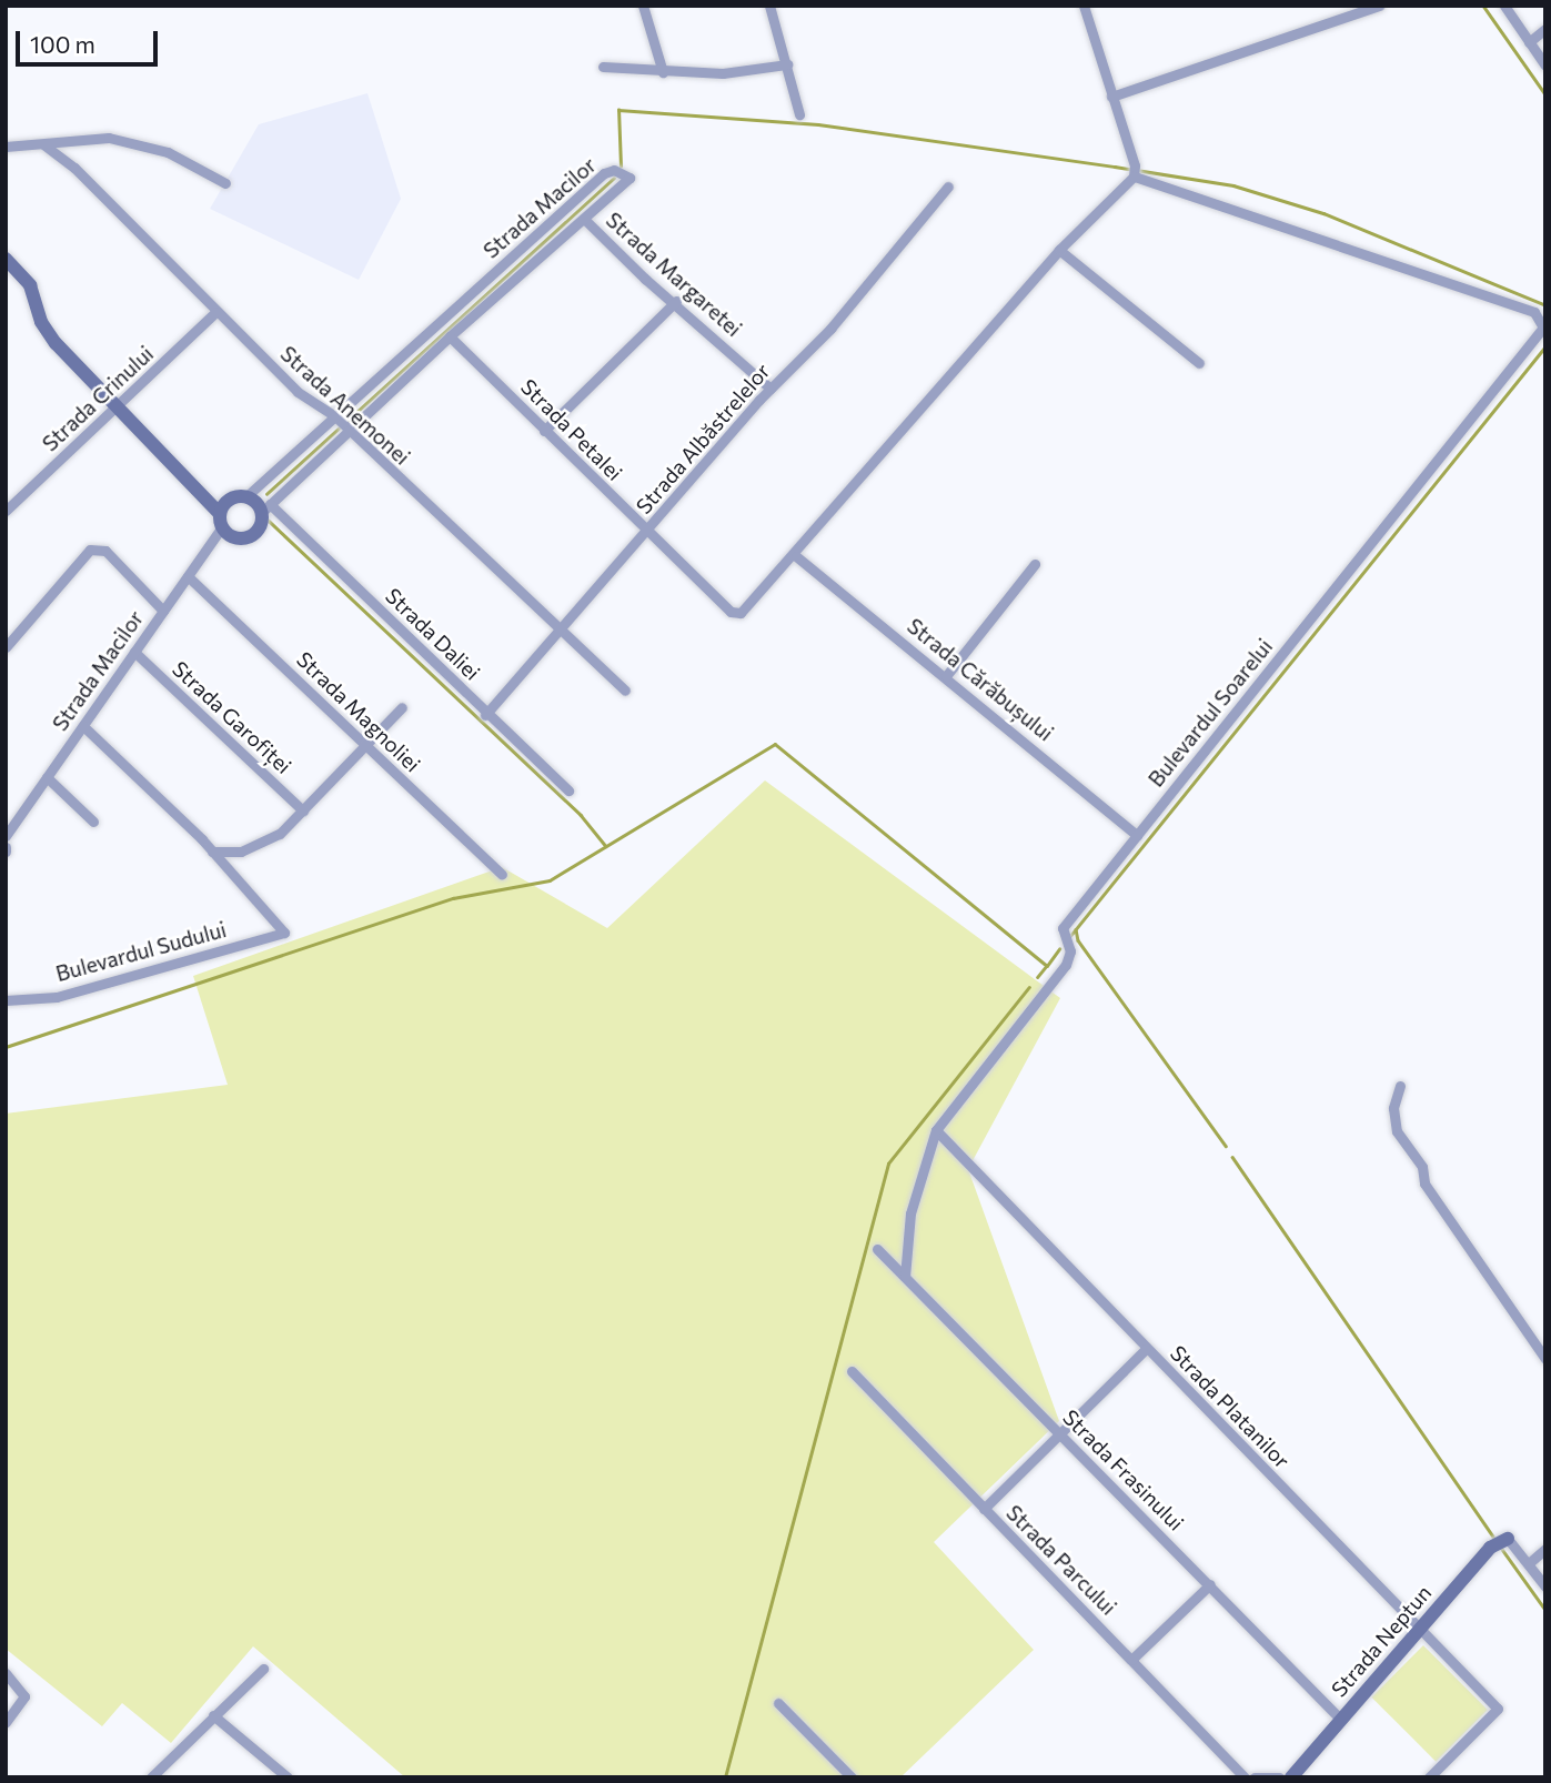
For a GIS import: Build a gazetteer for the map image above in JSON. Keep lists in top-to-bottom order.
{
  "streets": {
    "street": [
      "Strada Macilor",
      "Strada Margaretei",
      "Strada Crinului",
      "Strada Anemonei",
      "Strada Petalei",
      "Strada Albăstrelelor",
      "Strada Daliei",
      "Strada Cărăbușului",
      "Strada Magnoliei",
      "Bulevardul Soarelui",
      "Strada Garofiței",
      "Bulevardul Sudului",
      "Strada Platanilor",
      "Strada Frasinului",
      "Strada Parcului",
      "Strada Neptun"
    ]
  },
  "crossings": [
    ["Strada Macilor", "Strada Margaretei"],
    ["Strada Macilor", "Strada Anemonei"],
    ["Strada Macilor", "Strada Petalei"],
    ["Strada Macilor", "Strada Daliei"],
    ["Strada Macilor", "Strada Magnoliei"],
    ["Strada Macilor", "Strada Garofiței"],
    ["Strada Margaretei", "Strada Albăstrelelor"],
    ["Strada Crinului", "Strada Anemonei"],
    ["Strada Anemonei", "Strada Albăstrelelor"],
    ["Strada Petalei", "Strada Albăstrelelor"],
    ["Strada Petalei", "Strada Cărăbușului"],
    ["Strada Albăstrelelor", "Strada Daliei"],
    ["Strada Cărăbușului", "Bulevardul Soarelui"],
    ["Bulevardul Soarelui", "Strada Platanilor"],
    ["Strada Platanilor", "Strada Neptun"],
    ["Strada Frasinului", "Strada Neptun"]
  ],
  "scale_bar": "100 m"
}
